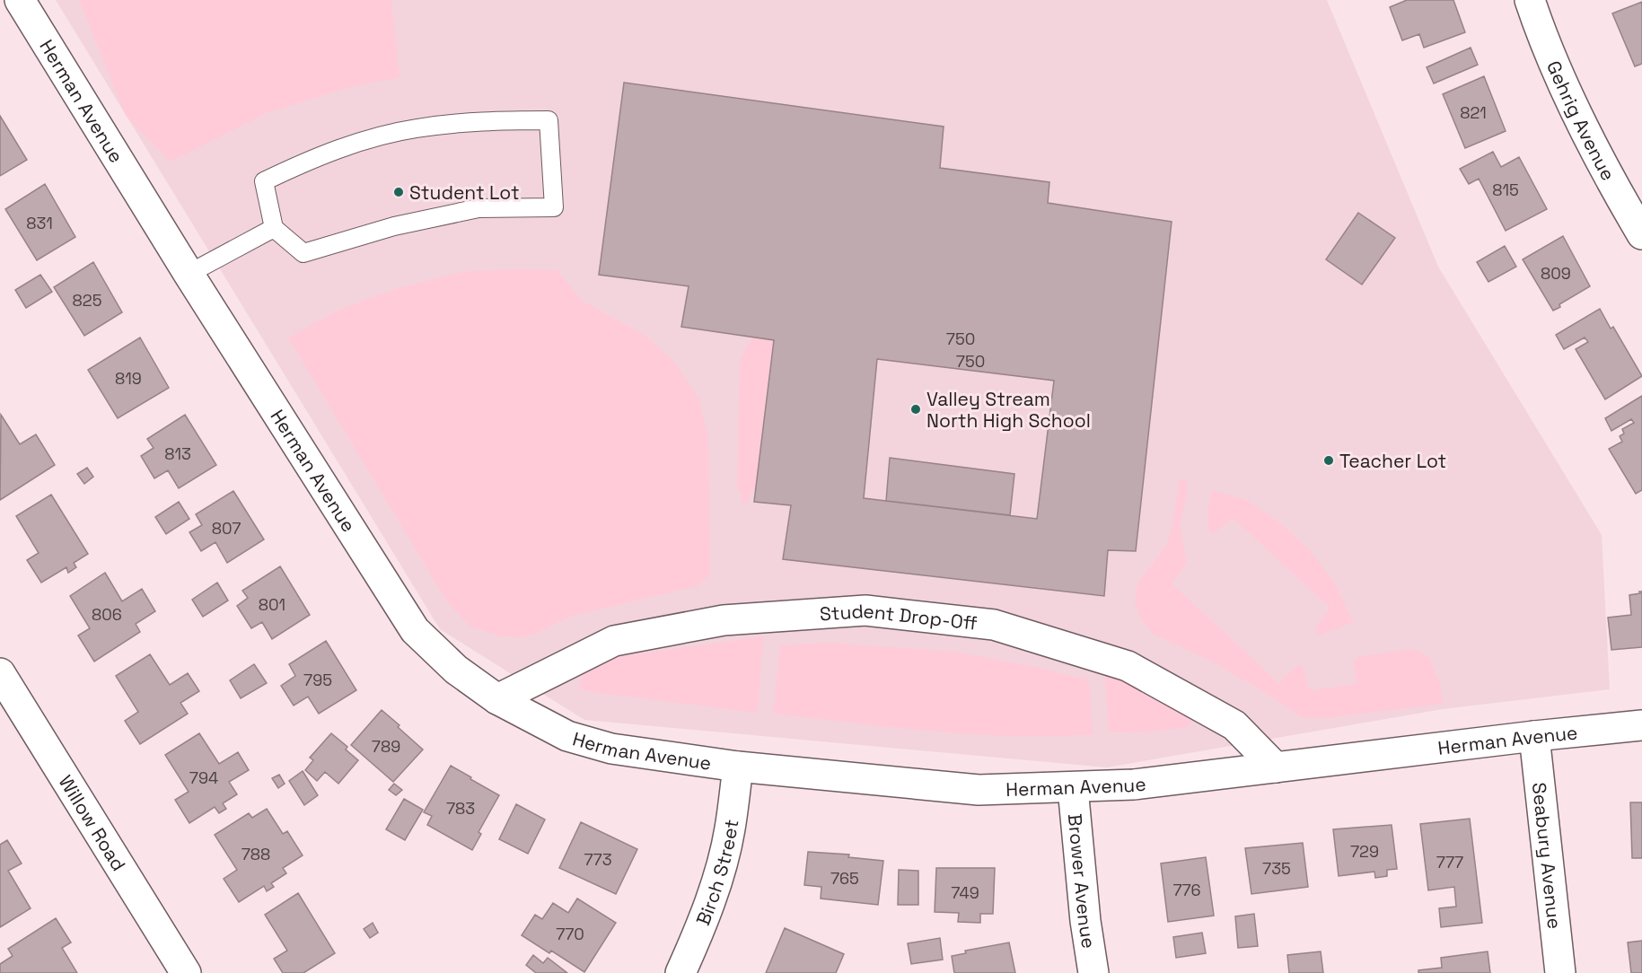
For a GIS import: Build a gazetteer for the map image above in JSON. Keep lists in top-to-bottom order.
{
  "streets": {
    "street": [
      "Herman Avenue",
      "Gehrig Avenue",
      "Student Drop-Off",
      "Willow Road",
      "Seabury Avenue",
      "Birch Street",
      "Brower Avenue"
    ]
  },
  "crossings": [
    ["Herman Avenue", "Student Drop-Off"],
    ["Herman Avenue", "Seabury Avenue"],
    ["Herman Avenue", "Birch Street"],
    ["Herman Avenue", "Brower Avenue"]
  ],
  "places": ["Student Lot", "Valley Stream North High School", "Teacher Lot"],
  "house_numbers": [
    "821",
    "815",
    "831",
    "809",
    "825",
    "750",
    "750",
    "819",
    "813",
    "807",
    "801",
    "806",
    "795",
    "789",
    "794",
    "783",
    "729",
    "788",
    "773",
    "777",
    "735",
    "765",
    "776",
    "749",
    "770"
  ]
}
